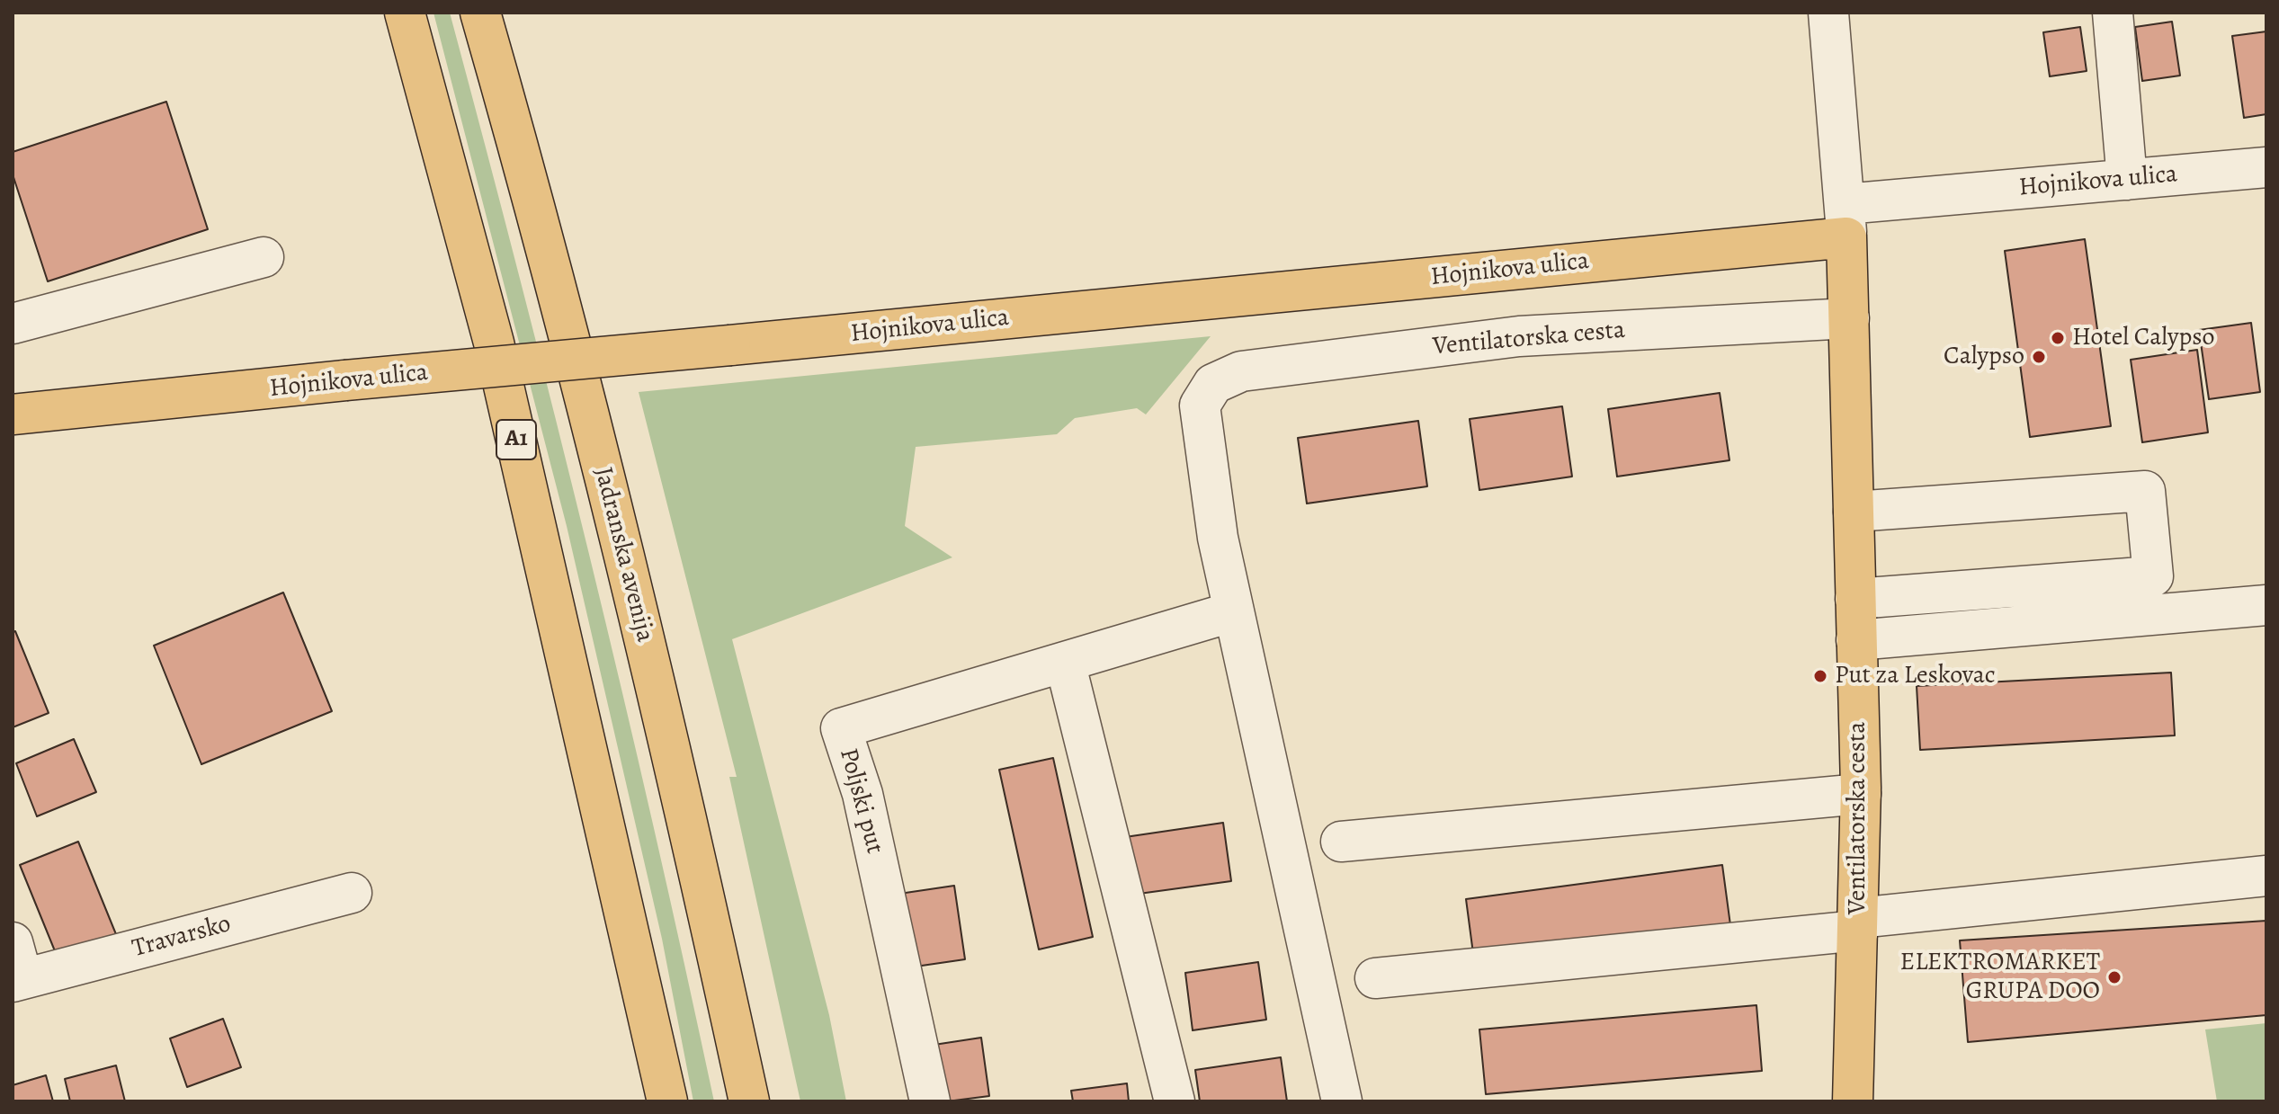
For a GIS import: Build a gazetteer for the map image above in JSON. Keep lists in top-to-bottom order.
{
  "streets": {
    "main road": [
      "Hojnikova ulica",
      "Ventilatorska cesta",
      "A1",
      "Jadranska avenija"
    ],
    "street": ["Poljski put", "Travarsko"]
  },
  "crossings": [
    ["Hojnikova ulica", "Ventilatorska cesta"],
    ["Ventilatorska cesta", "Poljski put"]
  ],
  "places": [
    "Hotel Calypso",
    "Calypso",
    "Put za Leskovac",
    "ELEKTROMARKET GRUPA DOO"
  ]
}
